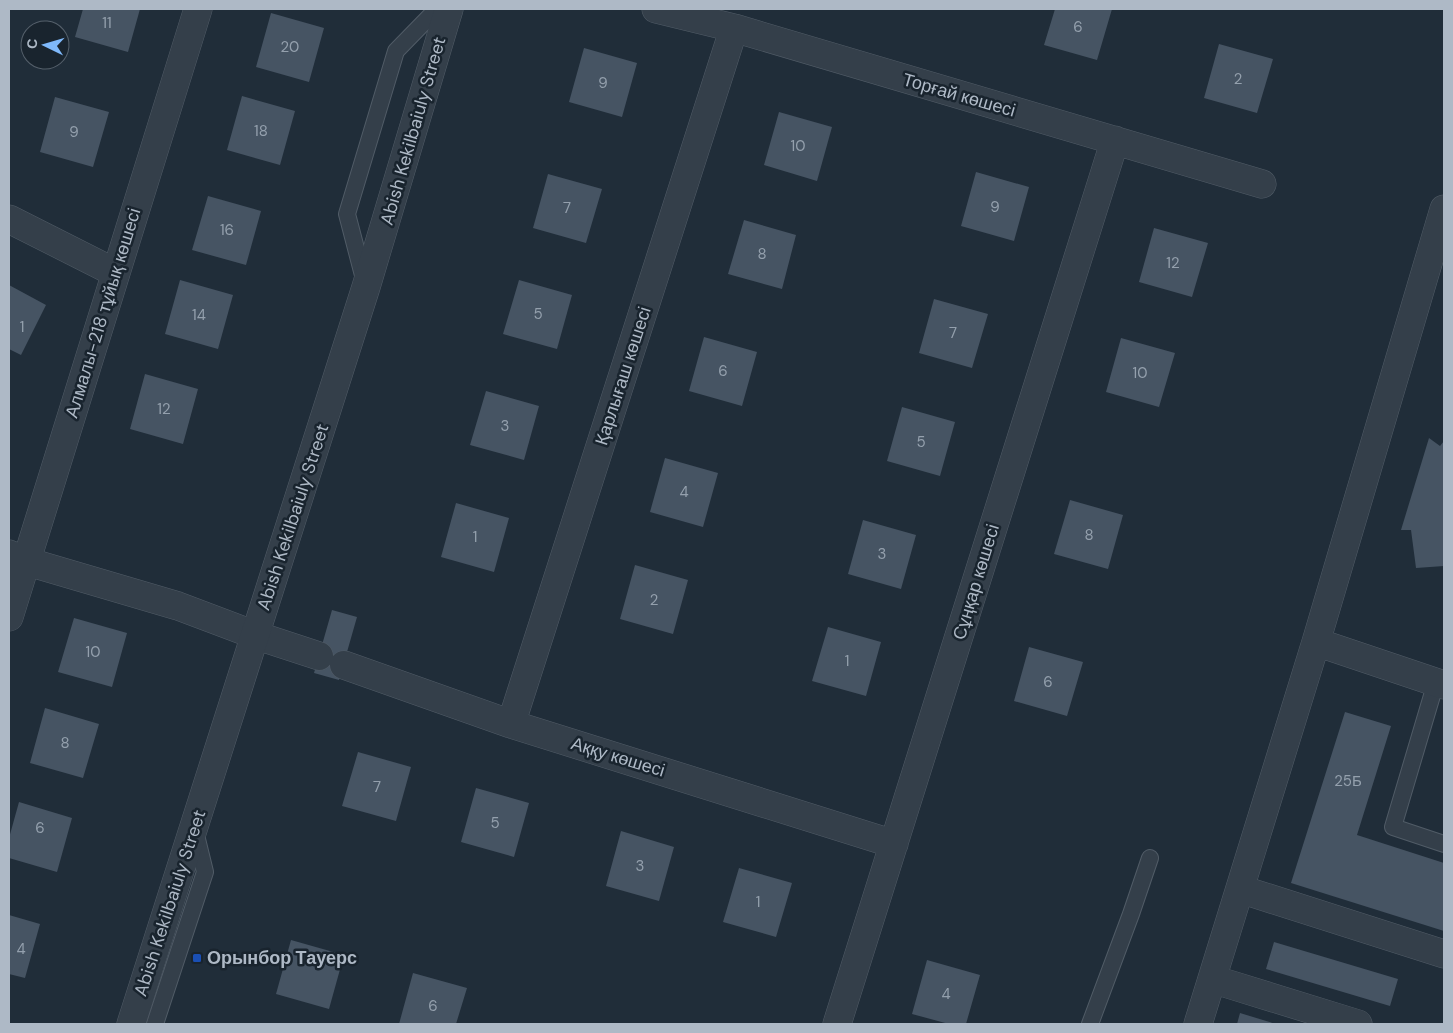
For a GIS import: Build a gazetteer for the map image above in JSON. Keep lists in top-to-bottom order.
{
  "streets": {
    "street": [
      "Торғай көшесі",
      "Abish Kekilbaiuly Street",
      "Алмалы-218 тұйық көшесі",
      "Қарлығаш көшесі",
      "Сұңқар көшесі",
      "Аққу көшесі"
    ]
  },
  "crossings": [
    ["Торғай көшесі", "Қарлығаш көшесі"],
    ["Торғай көшесі", "Сұңқар көшесі"],
    ["Abish Kekilbaiuly Street", "Аққу көшесі"],
    ["Алмалы-218 тұйық көшесі", "Аққу көшесі"],
    ["Қарлығаш көшесі", "Аққу көшесі"],
    ["Сұңқар көшесі", "Аққу көшесі"]
  ],
  "places": {
    "transit": ["Орынбор Тауерс"]
  },
  "house_numbers": [
    "11",
    "6",
    "20",
    "2",
    "9",
    "18",
    "9",
    "10",
    "9",
    "7",
    "16",
    "8",
    "12",
    "5",
    "14",
    "1",
    "7",
    "6",
    "10",
    "12",
    "3",
    "5",
    "4",
    "8",
    "1",
    "3",
    "2",
    "10",
    "1",
    "6",
    "8",
    "25Б",
    "7",
    "5",
    "6",
    "3",
    "1",
    "4",
    "4",
    "6"
  ],
  "north": "left"
}
